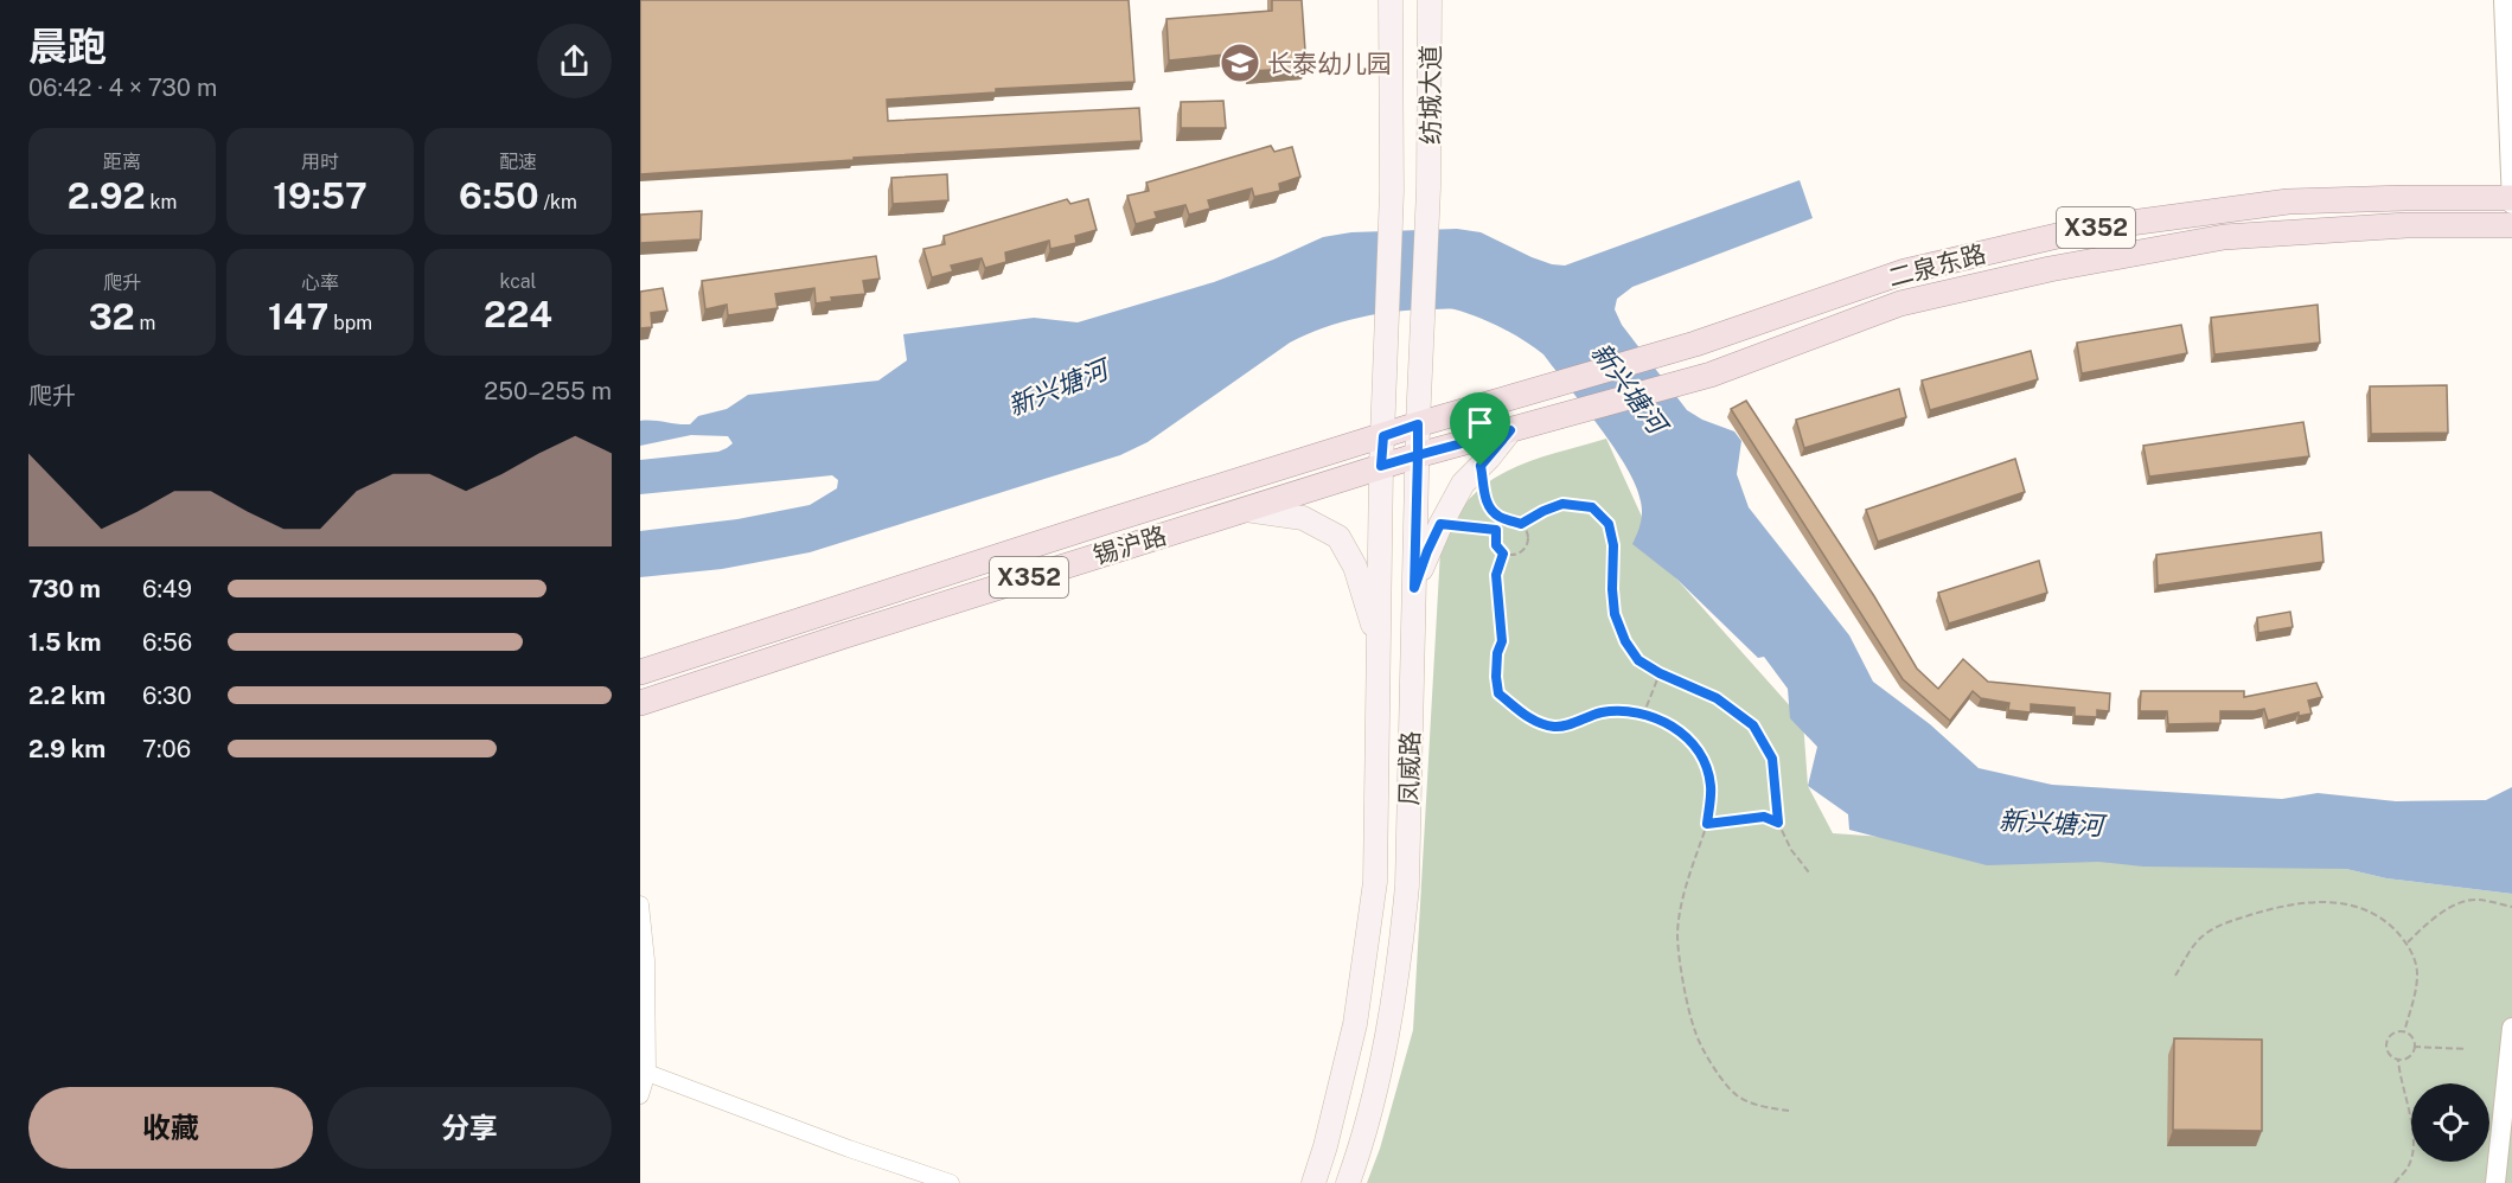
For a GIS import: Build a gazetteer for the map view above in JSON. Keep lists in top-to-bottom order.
{
  "streets": {
    "main road": [
      "纺城大道",
      "X352",
      "二泉东路",
      "锡沪路",
      "凤威路"
    ]
  },
  "crossings": [
    ["纺城大道", "凤威路"],
    ["二泉东路", "锡沪路"],
    ["二泉东路", "凤威路"],
    ["锡沪路", "凤威路"]
  ],
  "water": ["新兴塘河"],
  "places": {
    "school or university": ["长泰幼儿园"]
  },
  "page": {
    "heading": ["晨跑", "06:42 · 4 × 730 m"],
    "stats": [
      ["距离", "2.92 km"],
      ["用时", "19:57"],
      ["配速", "6:50 /km"],
      ["爬升", "32 m"],
      ["心率", "147 bpm"],
      ["kcal", "224"]
    ],
    "chart": ["爬升", "250–255 m"],
    "list": [
      {
        "name": "730 m",
        "note": "6:49"
      },
      {
        "name": "1.5 km",
        "note": "6:56"
      },
      {
        "name": "2.2 km",
        "note": "6:30"
      },
      {
        "name": "2.9 km",
        "note": "7:06"
      }
    ],
    "buttons": ["收藏", "分享"]
  }
}
